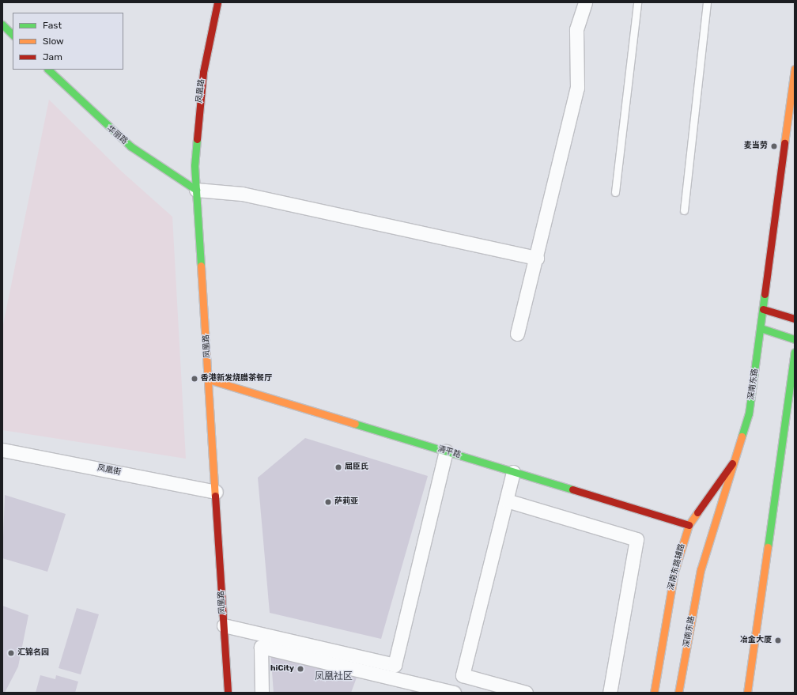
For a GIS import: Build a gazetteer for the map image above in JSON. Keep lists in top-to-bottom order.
{
  "streets": {
    "street": [
      "凤凰路",
      "华丽路",
      "深南东路",
      "清平路",
      "凤凰街",
      "深南东路辅路"
    ]
  },
  "crossings": [
    ["凤凰路", "华丽路"],
    ["凤凰路", "清平路"],
    ["凤凰路", "凤凰街"],
    ["深南东路", "深南东路辅路"],
    ["清平路", "深南东路辅路"]
  ],
  "districts": ["凤凰社区"],
  "places": [
    "麦当劳",
    "香港新发烧腊茶餐厅",
    "屈臣氏",
    "萨莉亚",
    "冶金大厦",
    "汇锦名园",
    "hiCity"
  ],
  "legend": ["Fast", "Slow", "Jam"]
}
